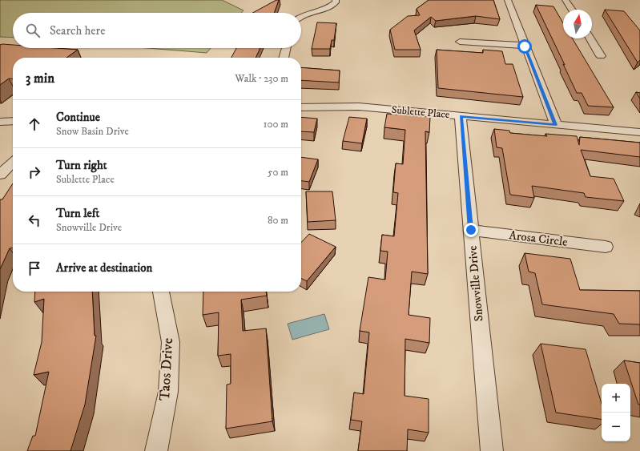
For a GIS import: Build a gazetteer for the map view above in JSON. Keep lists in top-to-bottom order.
{
  "streets": {
    "street": [
      "Sublette Place",
      "Arosa Circle",
      "Snowville Drive",
      "Taos Drive"
    ]
  },
  "crossings": [
    ["Sublette Place", "Snowville Drive"],
    ["Arosa Circle", "Snowville Drive"]
  ],
  "north": "top",
  "page": {
    "search": "Search here",
    "heading": ["3 min", "Walk · 230 m"],
    "list": [
      ["Continue", "Snow Basin Drive", "100 m"],
      ["Turn right", "Sublette Place", "50 m"],
      ["Turn left", "Snowville Drive", "80 m"],
      "Arrive at destination"
    ],
    "map_buttons": ["+", "−"]
  }
}
